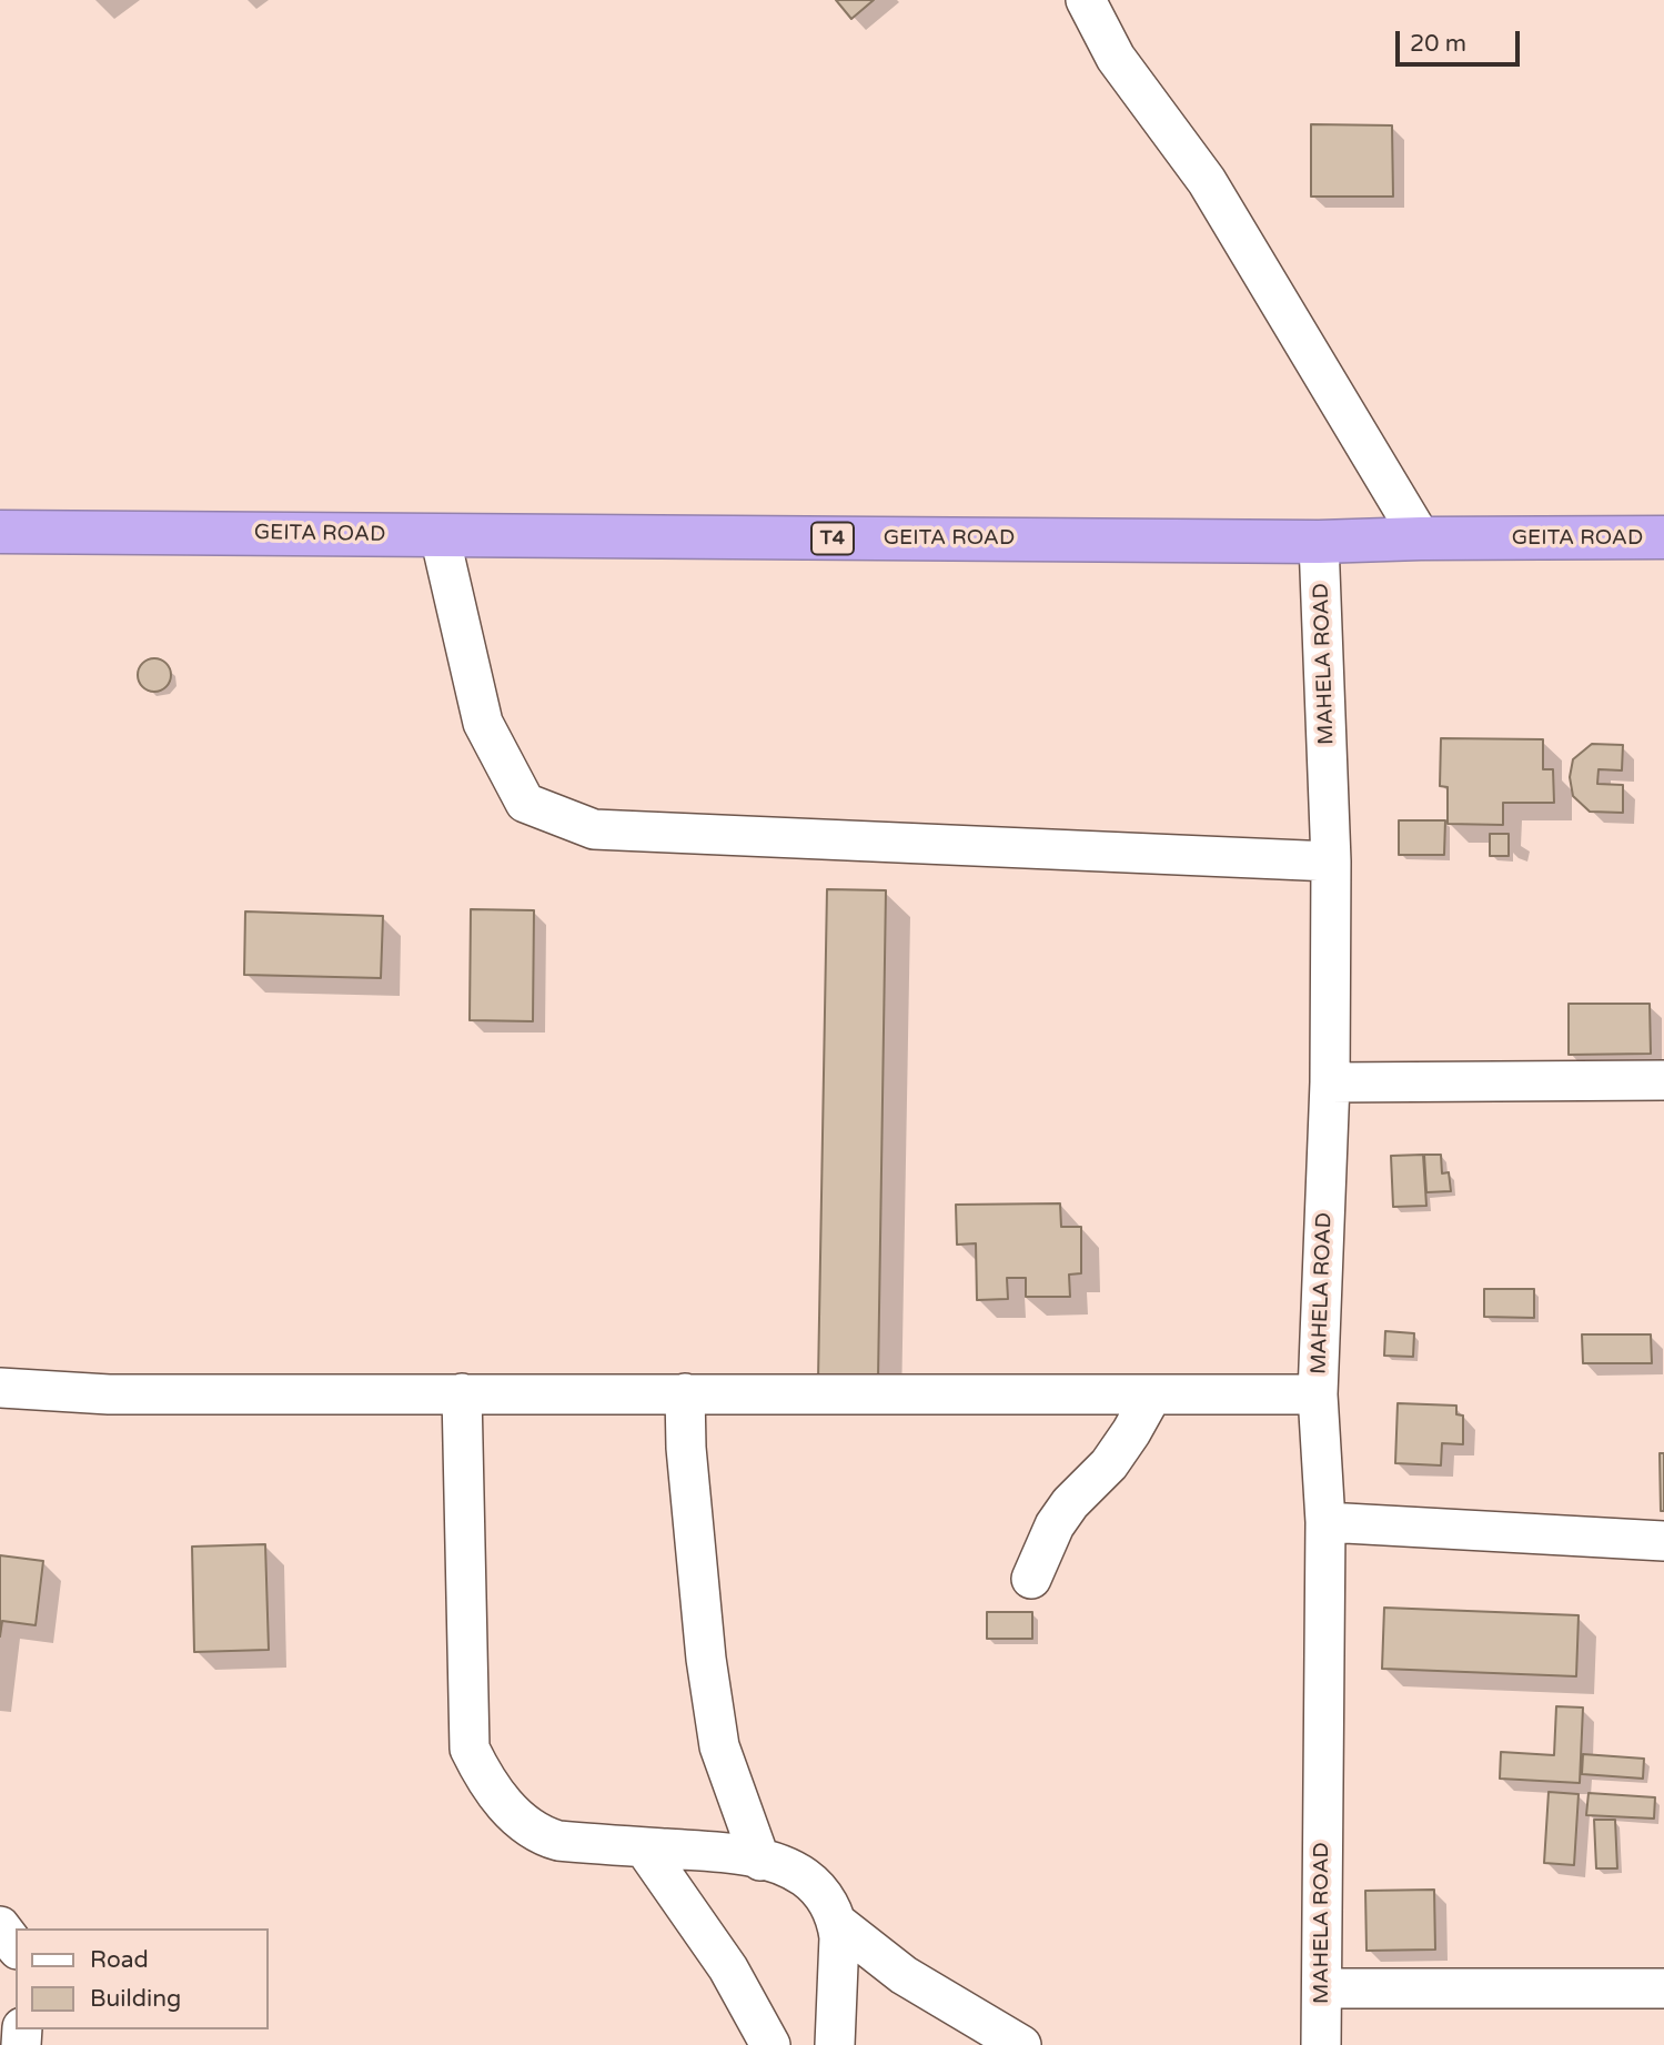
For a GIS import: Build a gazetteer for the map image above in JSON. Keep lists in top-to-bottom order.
{
  "streets": {
    "highway": ["GEITA ROAD", "T4"],
    "street": ["MAHELA ROAD"]
  },
  "crossings": [
    ["GEITA ROAD", "MAHELA ROAD"]
  ],
  "legend": ["Road", "Building"],
  "scale_bar": "20 m"
}
